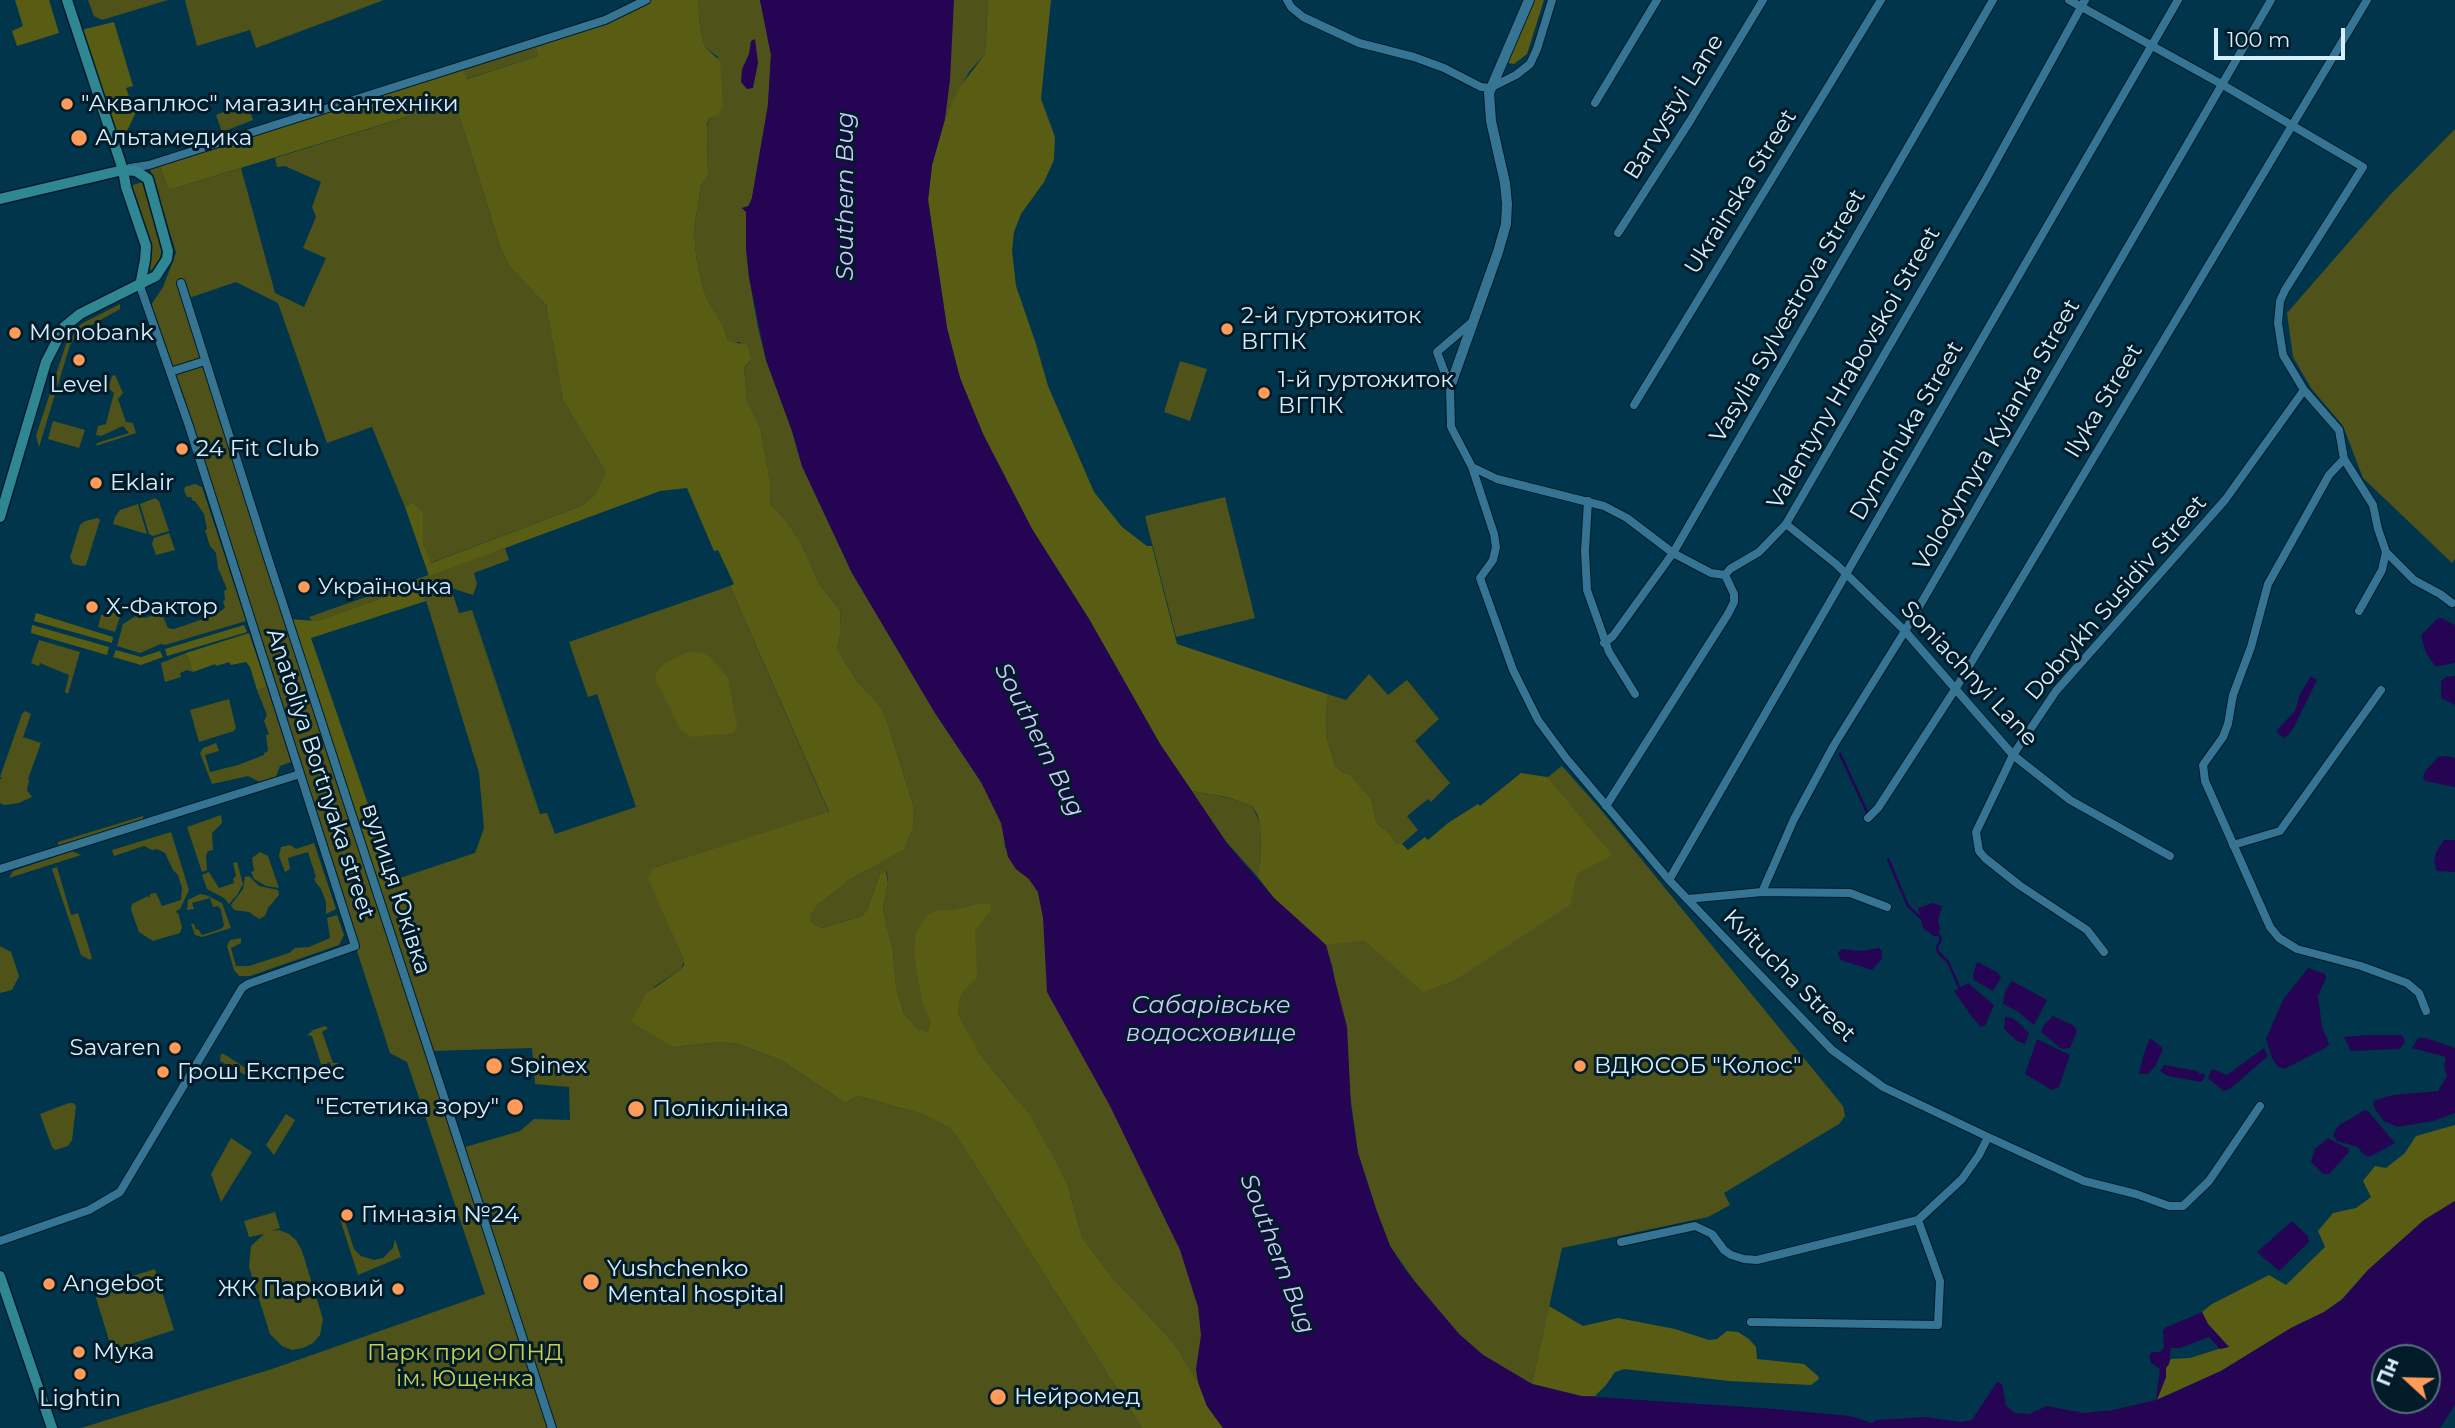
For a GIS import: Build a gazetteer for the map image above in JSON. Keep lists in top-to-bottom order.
{
  "streets": {
    "street": [
      "Barvystyi Lane",
      "Ukrainska Street",
      "Vasylia Sylvestrova Street",
      "Valentyny Hrabovskoi Street",
      "Ilyka Street",
      "Dymchuka Street",
      "Volodymyra Kyianka Street",
      "Dobrykh Susidiv Street",
      "Soniachnyi Lane",
      "Anatoliya Bortnyaka street",
      "вулиця Юківка",
      "Kvitucha Street"
    ]
  },
  "crossings": [
    ["Valentyny Hrabovskoi Street", "Soniachnyi Lane"],
    ["Ilyka Street", "Soniachnyi Lane"],
    ["Dymchuka Street", "Soniachnyi Lane"],
    ["Dymchuka Street", "Kvitucha Street"],
    ["Volodymyra Kyianka Street", "Soniachnyi Lane"],
    ["Dobrykh Susidiv Street", "Soniachnyi Lane"]
  ],
  "water": ["Southern Bug", "Сабарівське водосховище"],
  "parks": ["Парк при ОПНД ім. Ющенка"],
  "places": [
    "\"Акваплюс\" магазин сантехніки",
    "Альтамедика",
    "2-й гуртожиток ВГПК",
    "Monobank",
    "Level",
    "1-й гуртожиток ВГПК",
    "24 Fit Club",
    "Eklair",
    "Україночка",
    "X-Фактор",
    "Savaren",
    "Spinex",
    "ВДЮСОБ \"Колос\"",
    "Грош Експрес",
    "\"Естетика зору\"",
    "Поліклініка",
    "Гімназія №24",
    "Yushchenko Mental hospital",
    "Angebot",
    "ЖК Парковий",
    "Мука",
    "Lightin",
    "Нейромед"
  ],
  "scale_bar": "100 m",
  "north": "left"
}
